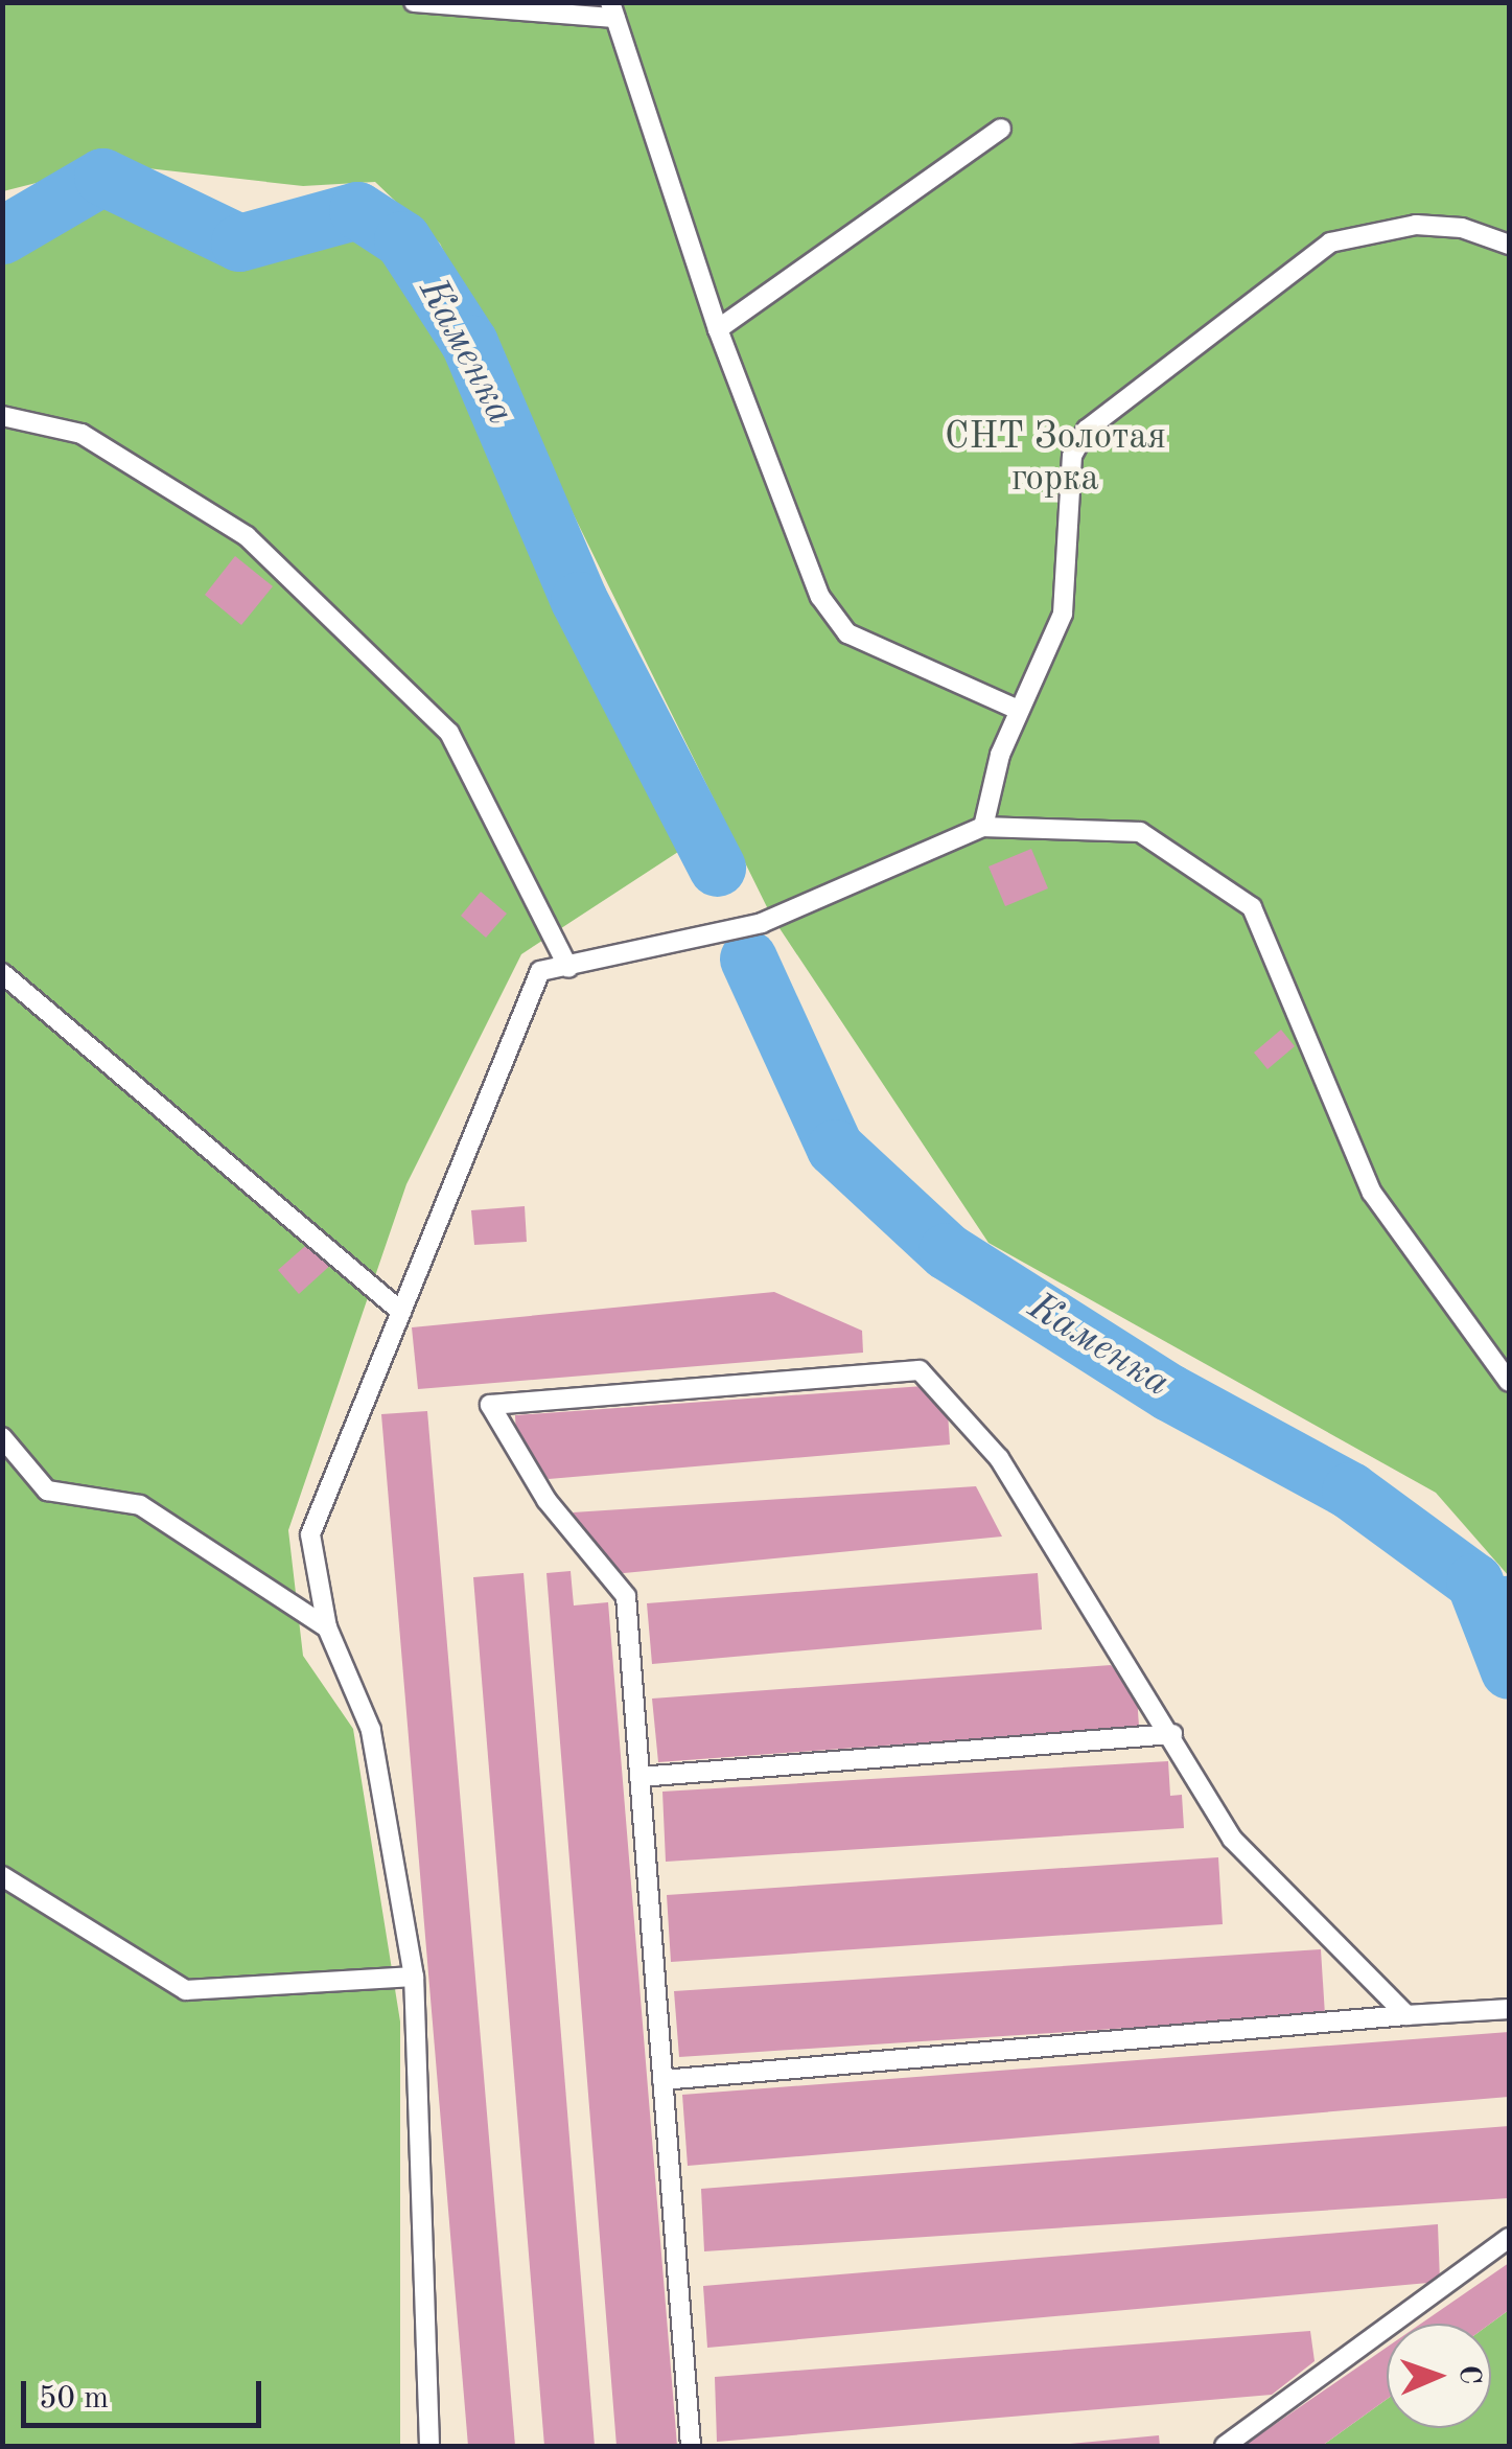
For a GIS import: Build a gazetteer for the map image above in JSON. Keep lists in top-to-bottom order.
{
  "water": ["Каменка"],
  "parks": ["СНТ Золотая горка"],
  "scale_bar": "50 m",
  "north": "right"
}
